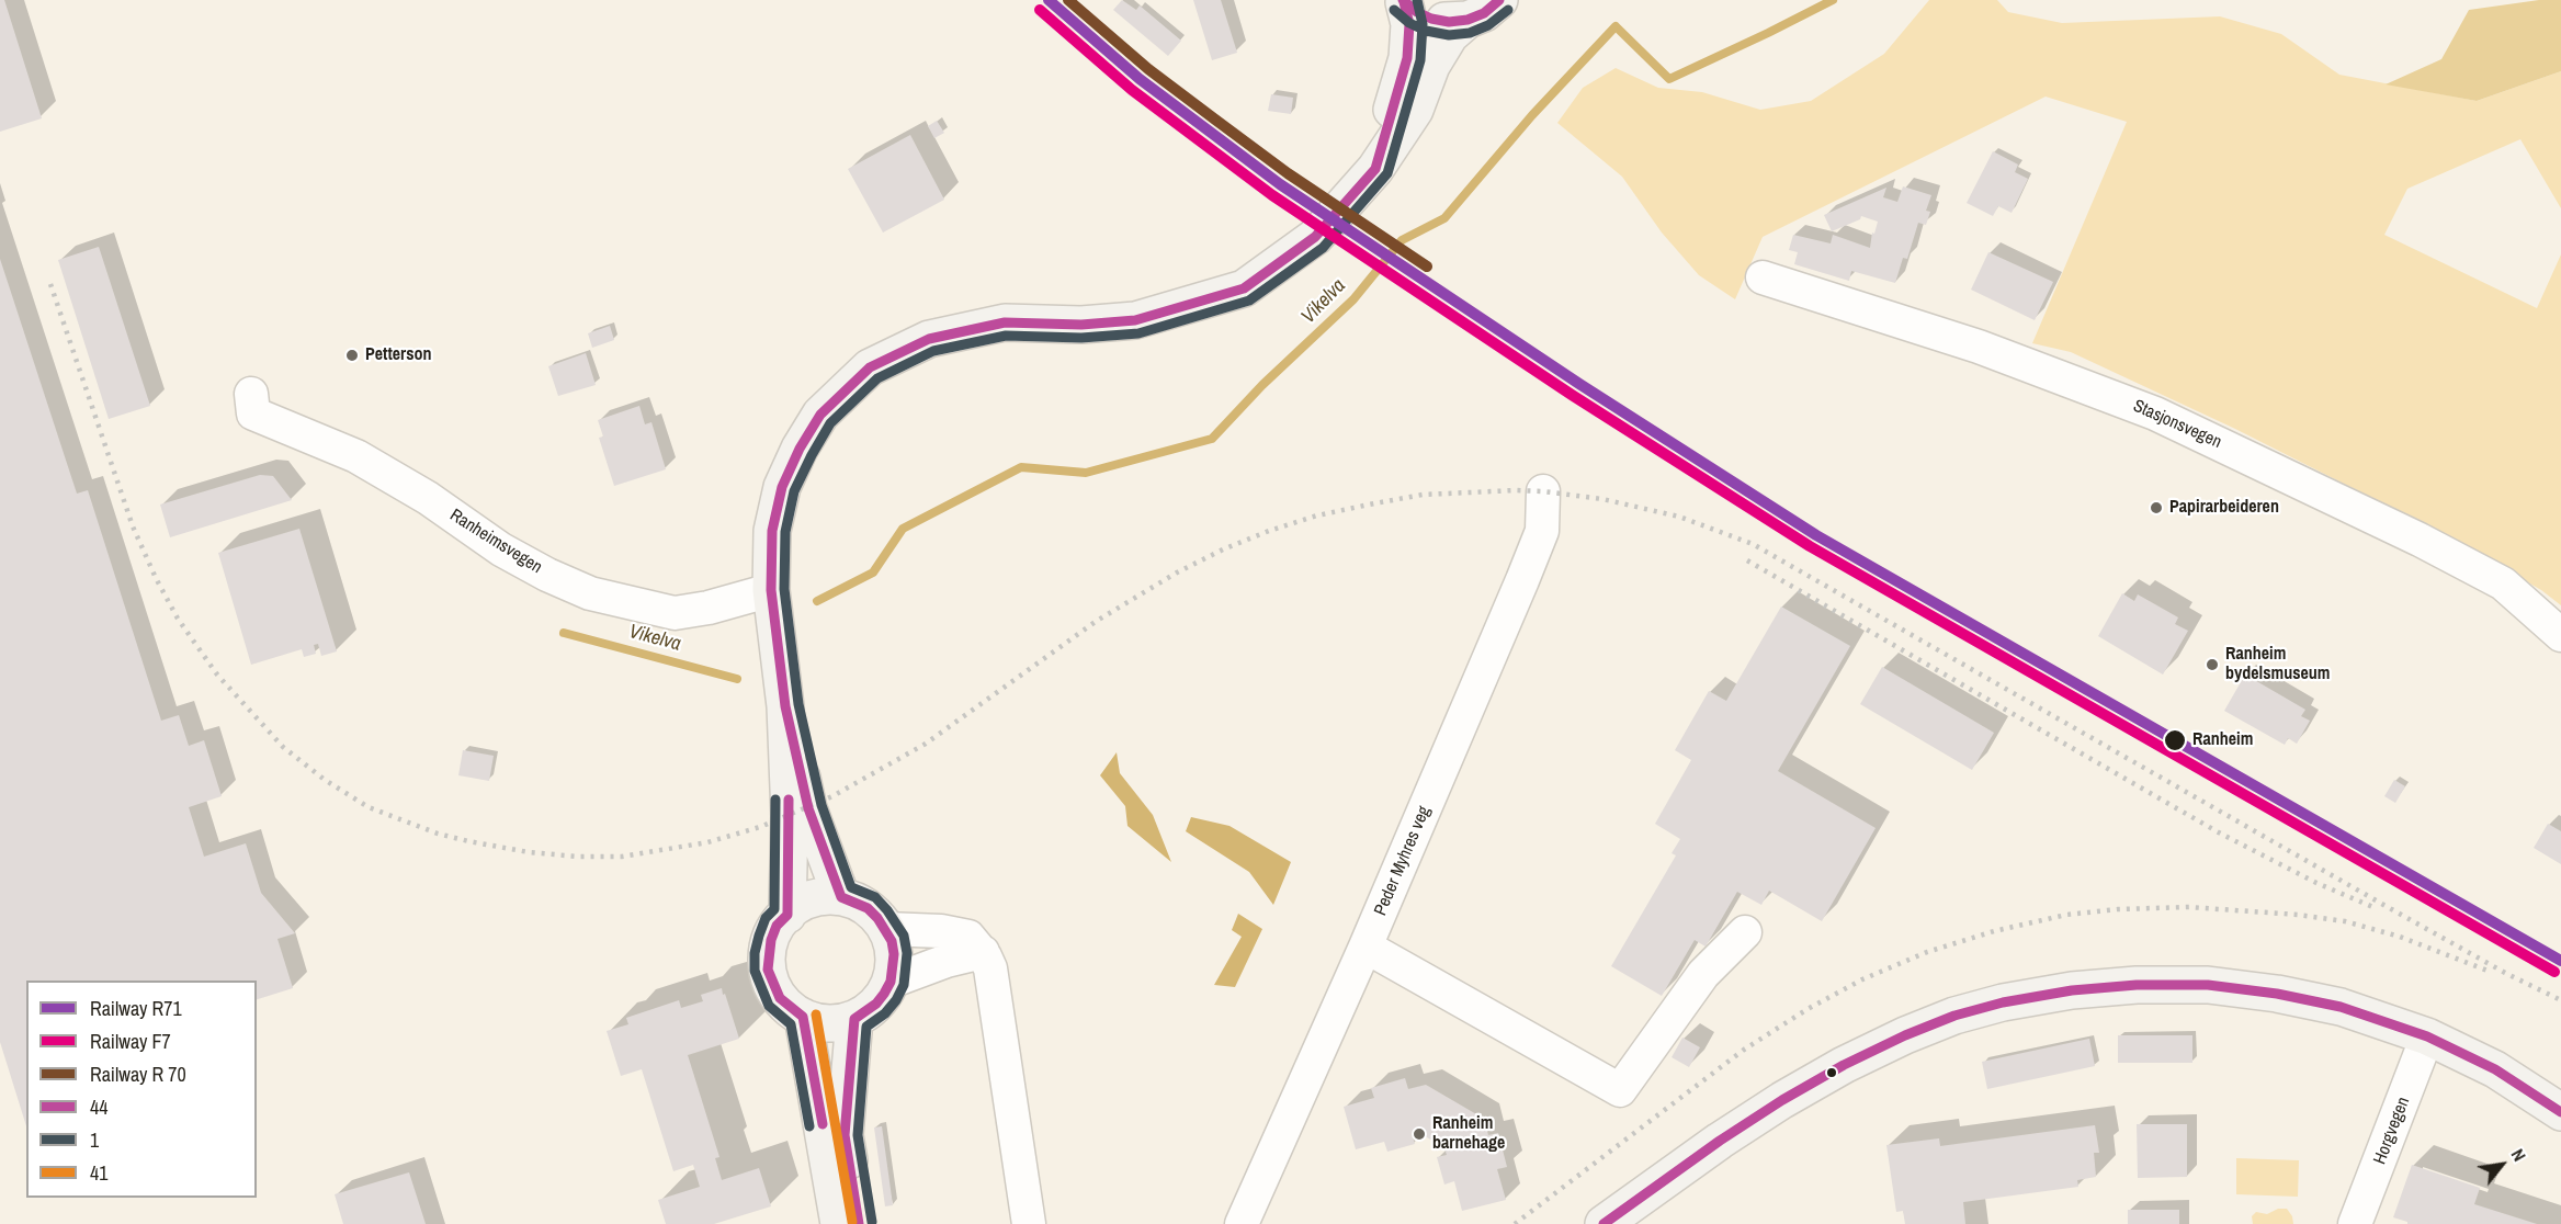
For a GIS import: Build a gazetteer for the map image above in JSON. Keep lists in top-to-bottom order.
{
  "streets": {
    "street": [
      "Stasjonsvegen",
      "Ranheimsvegen",
      "Peder Myhres veg",
      "Horgvegen"
    ]
  },
  "water": ["Vikelva"],
  "places": [
    "Petterson",
    "Papirarbeideren",
    "Ranheim bydelsmuseum",
    "Ranheim",
    "Ranheim barnehage"
  ],
  "lines": [
    "rail line R71",
    "transit line 44",
    "transit line 1",
    "rail line F7",
    "transit line 41"
  ],
  "legend": [
    "Railway R71",
    "Railway F7",
    "Railway R 70",
    "44",
    "1",
    "41"
  ],
  "north": "top right"
}
